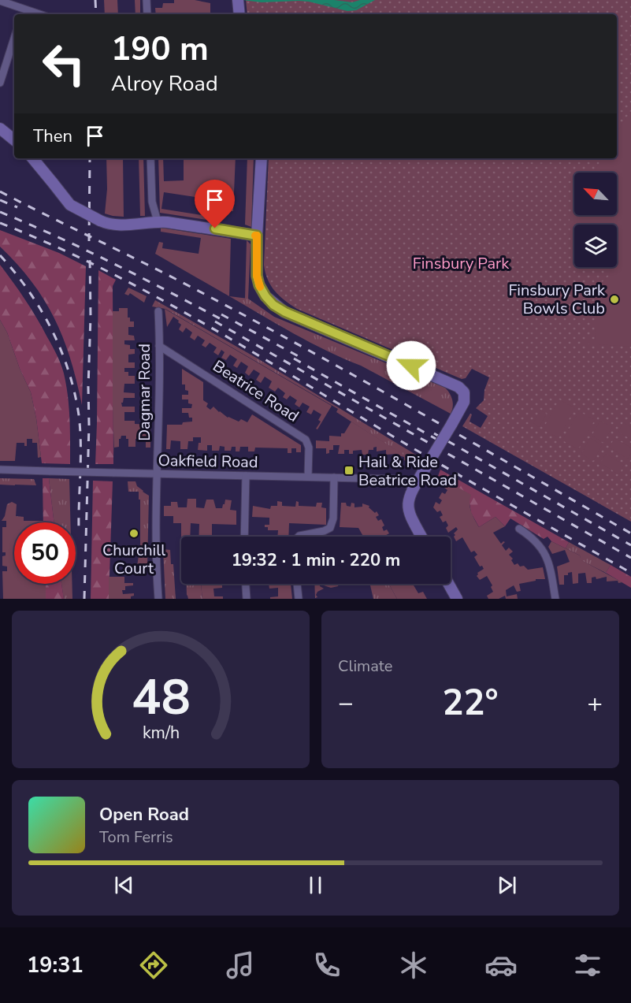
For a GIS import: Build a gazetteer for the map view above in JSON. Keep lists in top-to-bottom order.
{
  "streets": {
    "street": ["Beatrice Road", "Dagmar Road", "Oakfield Road"]
  },
  "crossings": [
    ["Beatrice Road", "Dagmar Road"],
    ["Beatrice Road", "Oakfield Road"],
    ["Dagmar Road", "Oakfield Road"]
  ],
  "parks": ["Finsbury Park"],
  "places": {
    "other": ["Finsbury Park Bowls Club", "Churchill Court"],
    "transit": ["Hail & Ride Beatrice Road"]
  },
  "north": "top left",
  "page": {
    "turn": ["190 m", "Alroy Road"],
    "then": "Then",
    "limit": "50",
    "trip": "19:32 · 1 min · 220 m",
    "tile": "Climate",
    "heat": ["−", "22°", "+"],
    "song": ["Open Road", "Tom Ferris"],
    "tabs": "19:31",
    "gauge": ["48", "km/h"]
  }
}
